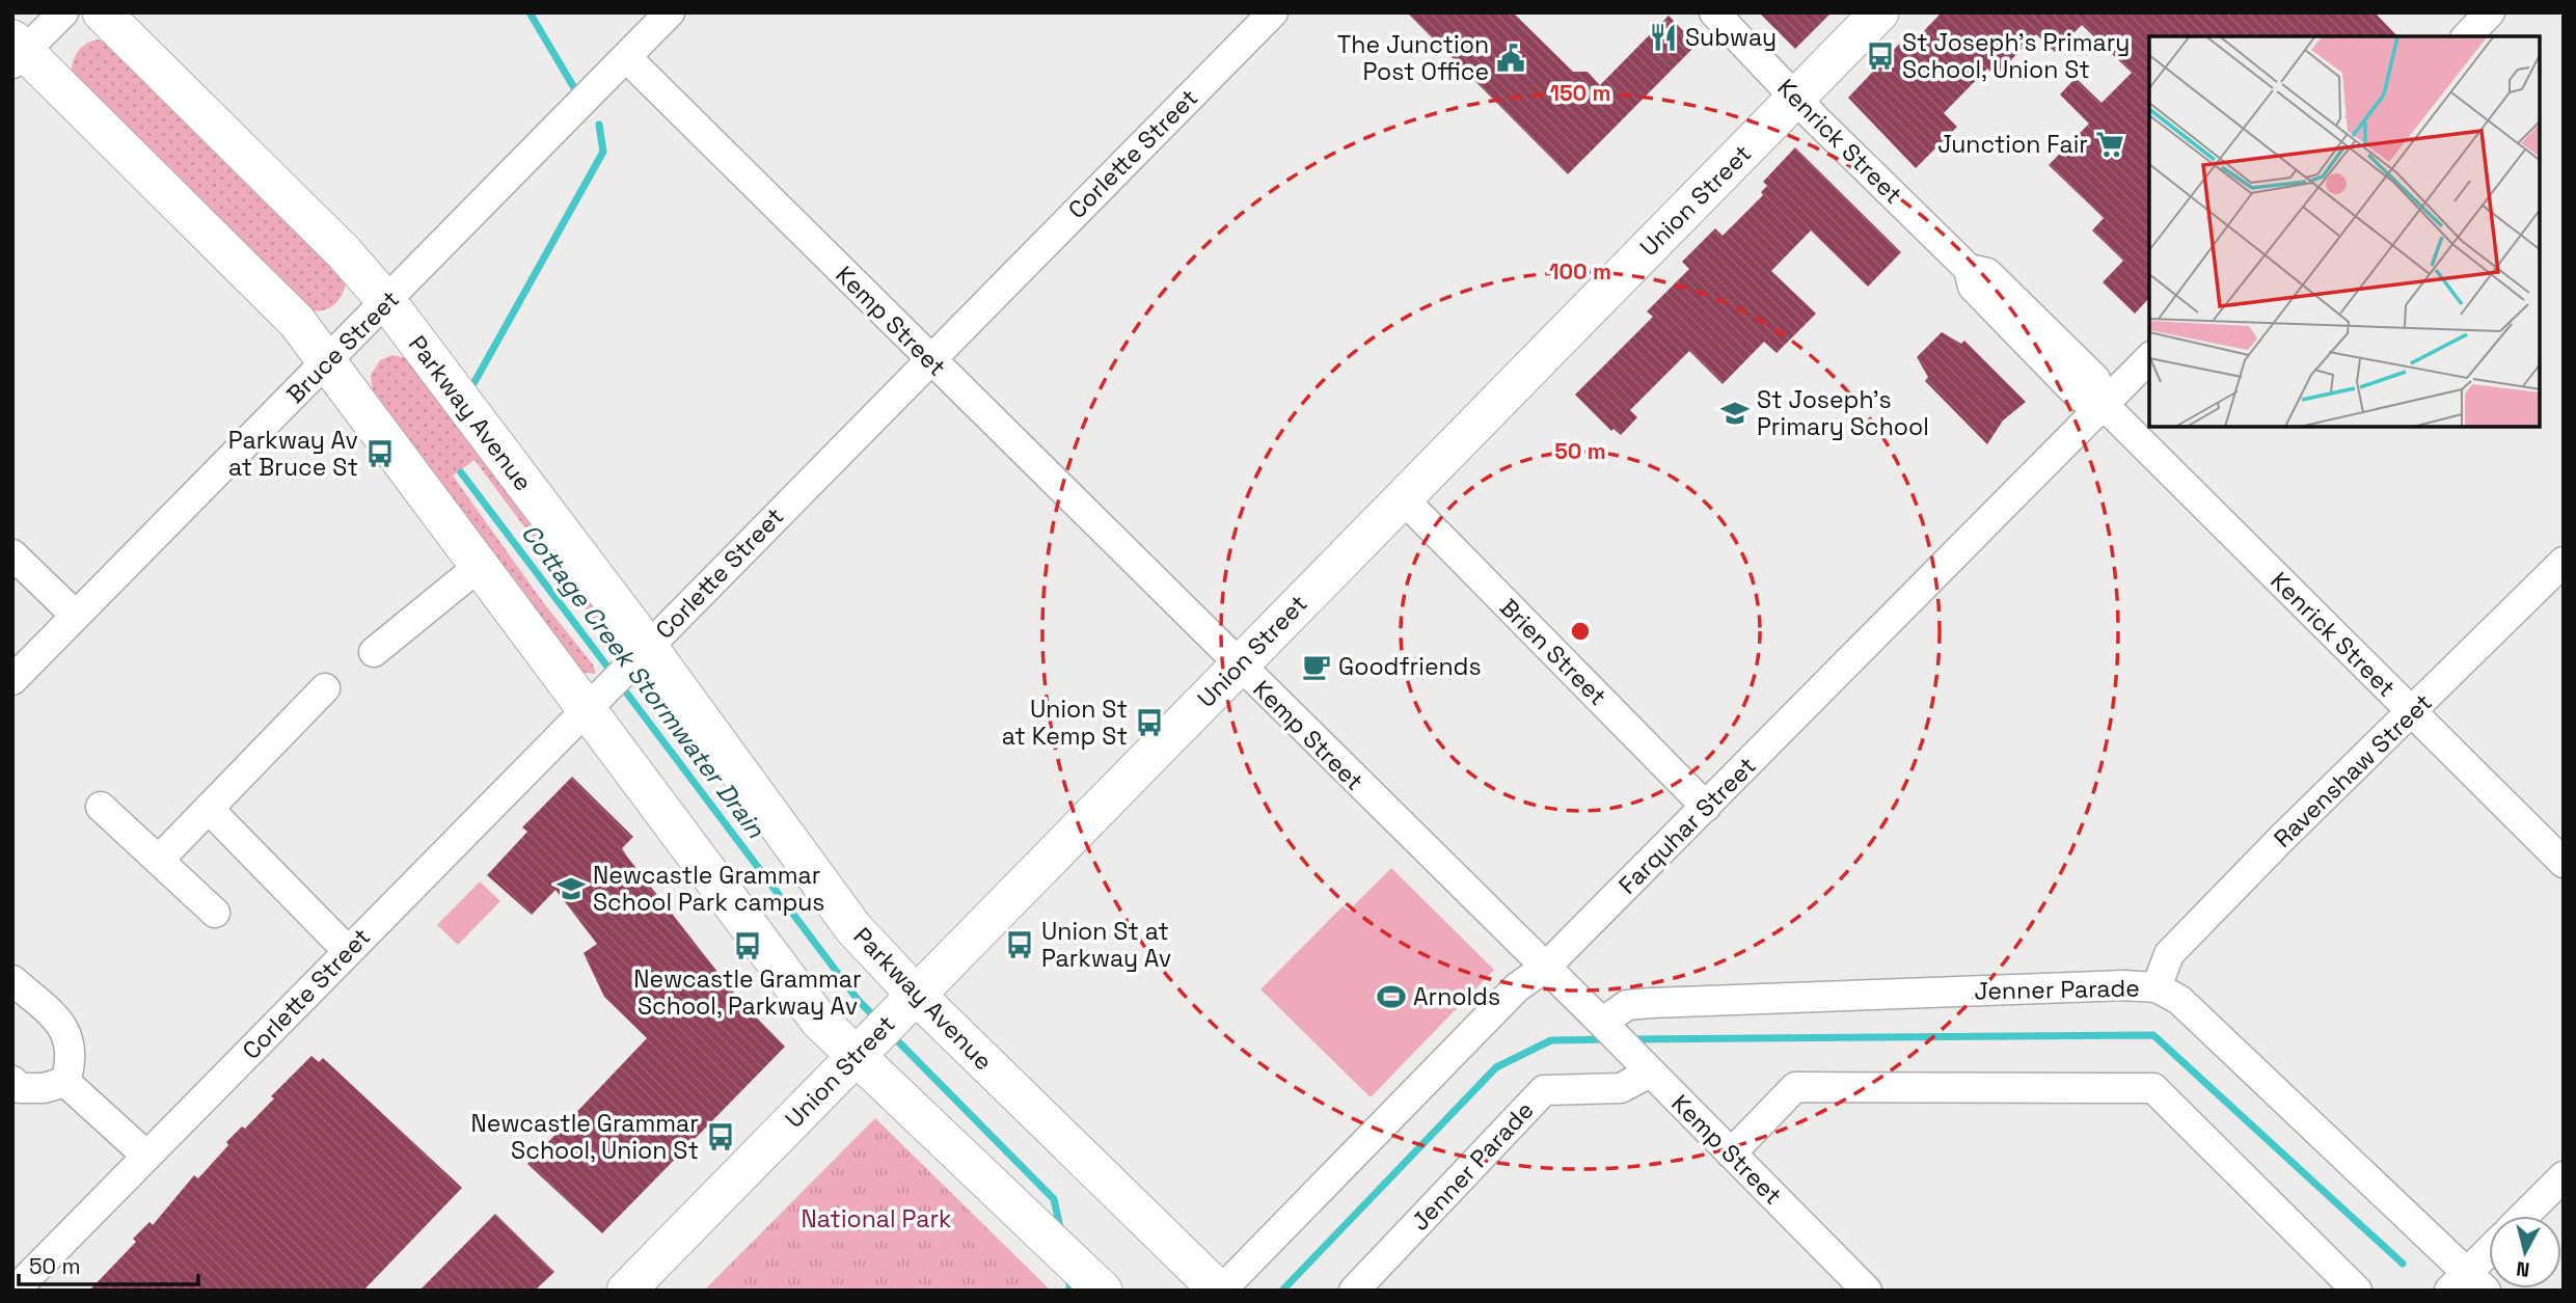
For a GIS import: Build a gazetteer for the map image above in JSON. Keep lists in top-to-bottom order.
{
  "streets": {
    "main road": ["Union Street", "Parkway Avenue"],
    "street": [
      "Kenrick Street",
      "Corlette Street",
      "Kemp Street",
      "Bruce Street",
      "Brien Street",
      "Ravenshaw Street",
      "Farquhar Street",
      "Jenner Parade"
    ]
  },
  "crossings": [
    ["Kenrick Street", "Union Street"],
    ["Kenrick Street", "Ravenshaw Street"],
    ["Kenrick Street", "Farquhar Street"],
    ["Corlette Street", "Kemp Street"],
    ["Corlette Street", "Parkway Avenue"],
    ["Union Street", "Kemp Street"],
    ["Union Street", "Parkway Avenue"],
    ["Union Street", "Brien Street"],
    ["Kemp Street", "Bruce Street"],
    ["Kemp Street", "Farquhar Street"],
    ["Kemp Street", "Jenner Parade"],
    ["Bruce Street", "Parkway Avenue"],
    ["Parkway Avenue", "Farquhar Street"],
    ["Brien Street", "Farquhar Street"],
    ["Ravenshaw Street", "Jenner Parade"]
  ],
  "water": ["Cottage Creek Stormwater Drain"],
  "parks": ["National Park"],
  "places": {
    "restaurant": ["Subway"],
    "bus stop": [
      "St Joseph's Primary School, Union St",
      "Parkway Av at Bruce St",
      "Union St at Kemp St",
      "Union St at Parkway Av",
      "Newcastle Grammar School, Parkway Av",
      "Newcastle Grammar School, Union St"
    ],
    "public building": ["The Junction Post Office"],
    "supermarket": ["Junction Fair"],
    "school or university": ["St Joseph's Primary School", "Newcastle Grammar School Park campus"],
    "cafe": ["Goodfriends"],
    "sports": ["Arnolds"]
  },
  "scale_bar": "50 m",
  "north": "bottom",
  "rings": ["150 m", "100 m", "50 m"]
}
